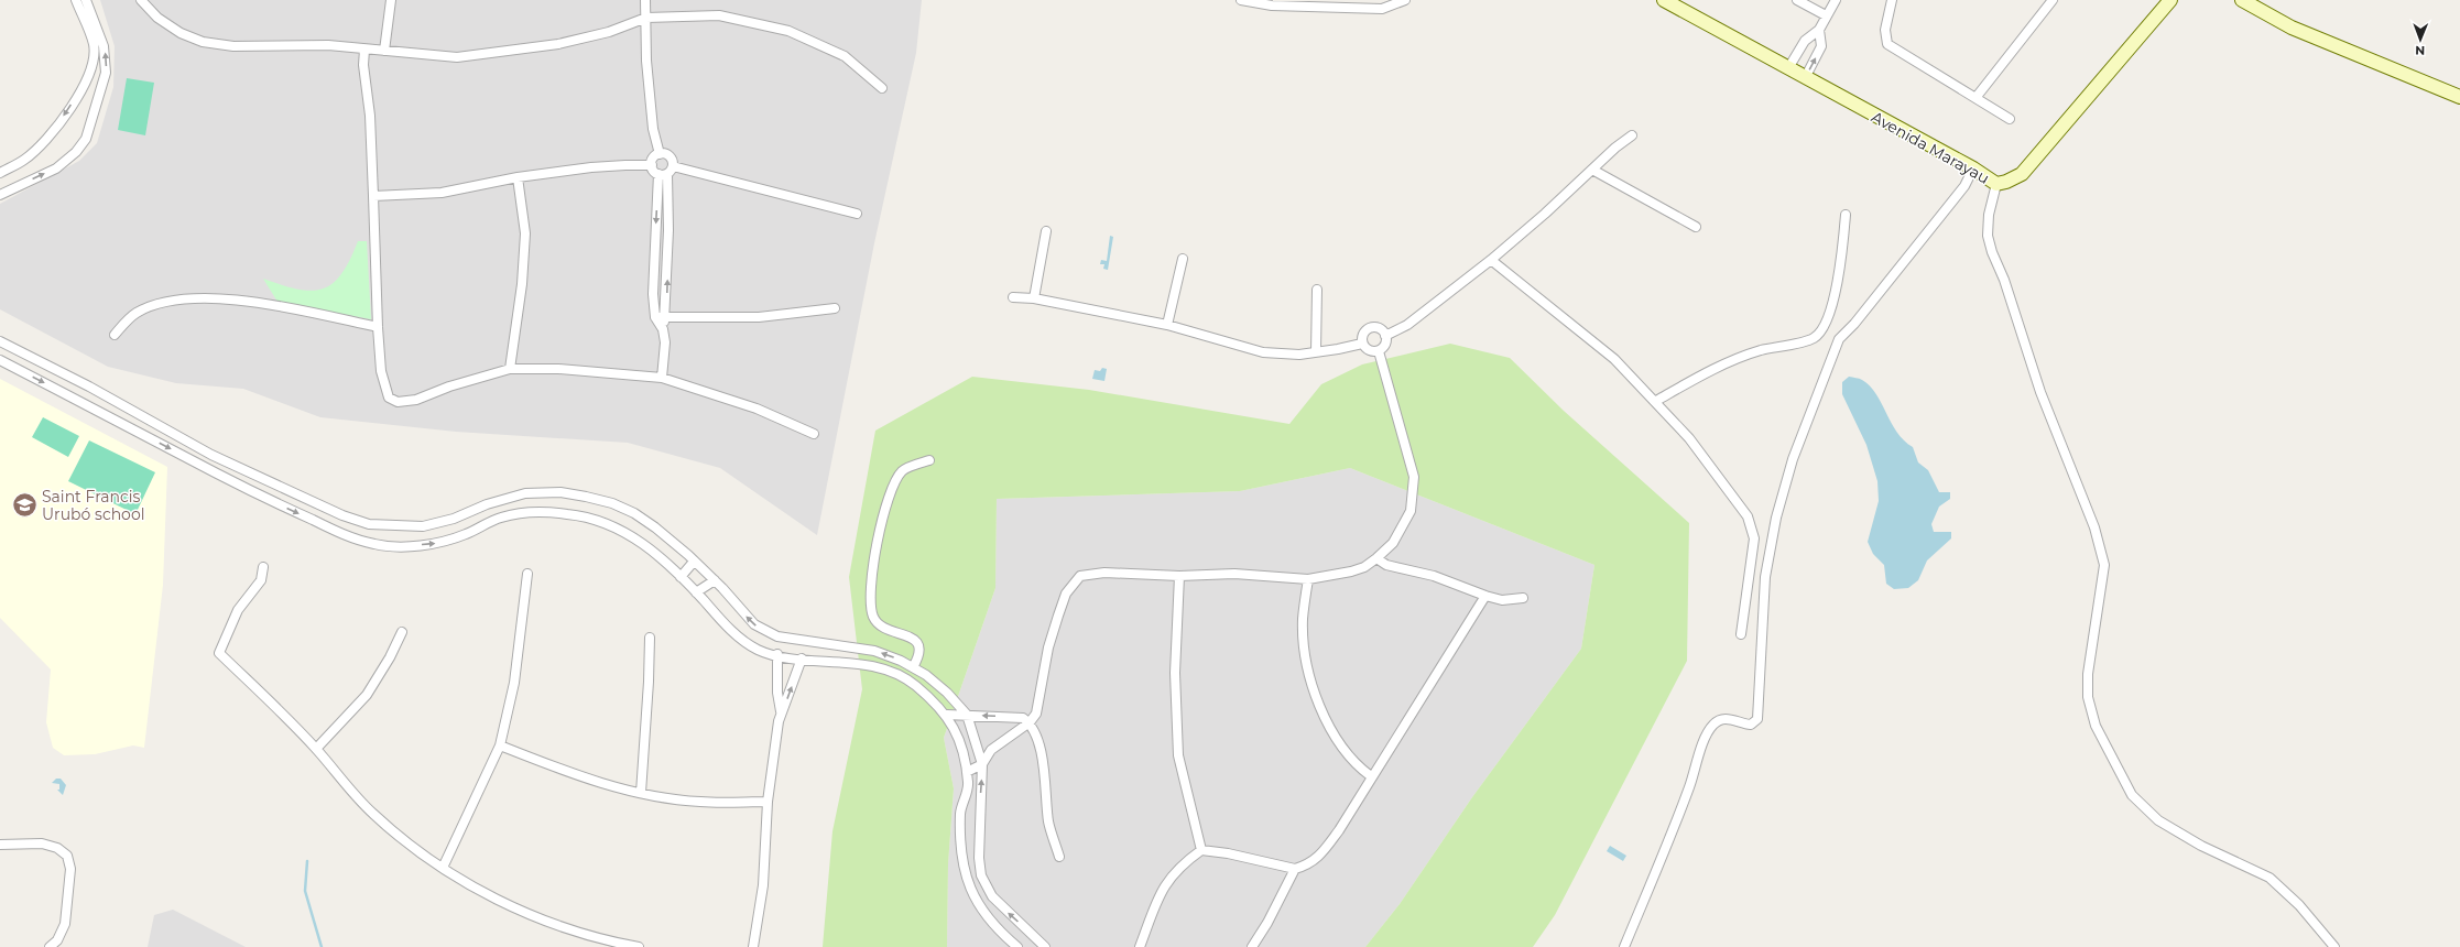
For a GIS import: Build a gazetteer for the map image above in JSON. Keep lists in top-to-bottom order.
{
  "streets": {
    "street": ["Avenida Marayau"]
  },
  "places": {
    "school or university": ["Saint Francis Urubó school"]
  },
  "north": "bottom"
}
